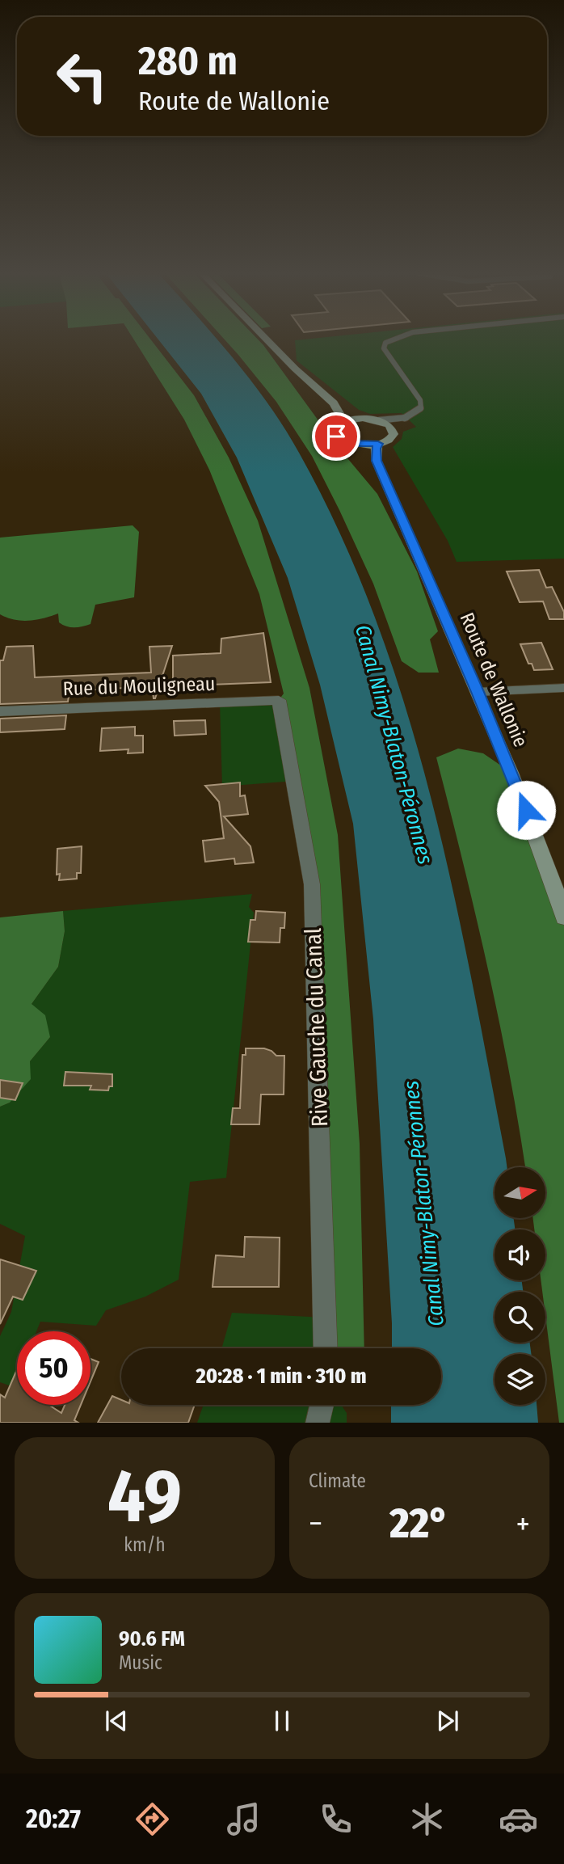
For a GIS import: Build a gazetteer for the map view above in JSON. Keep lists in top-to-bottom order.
{
  "streets": {
    "main road": ["Route de Wallonie"],
    "street": ["Rue du Mouligneau", "Rive Gauche du Canal"]
  },
  "crossings": [
    ["Rue du Mouligneau", "Rive Gauche du Canal"]
  ],
  "water": ["Canal Nimy-Blaton-Péronnes"],
  "north": "right",
  "page": {
    "turn": ["280 m", "Route de Wallonie"],
    "limit": "50",
    "trip": "20:28 · 1 min · 310 m",
    "tile": [
      ["49", "km/h"],
      "Climate"
    ],
    "heat": ["−", "22°", "+"],
    "song": ["90.6 FM", "Music"],
    "tabs": "20:27"
  }
}
